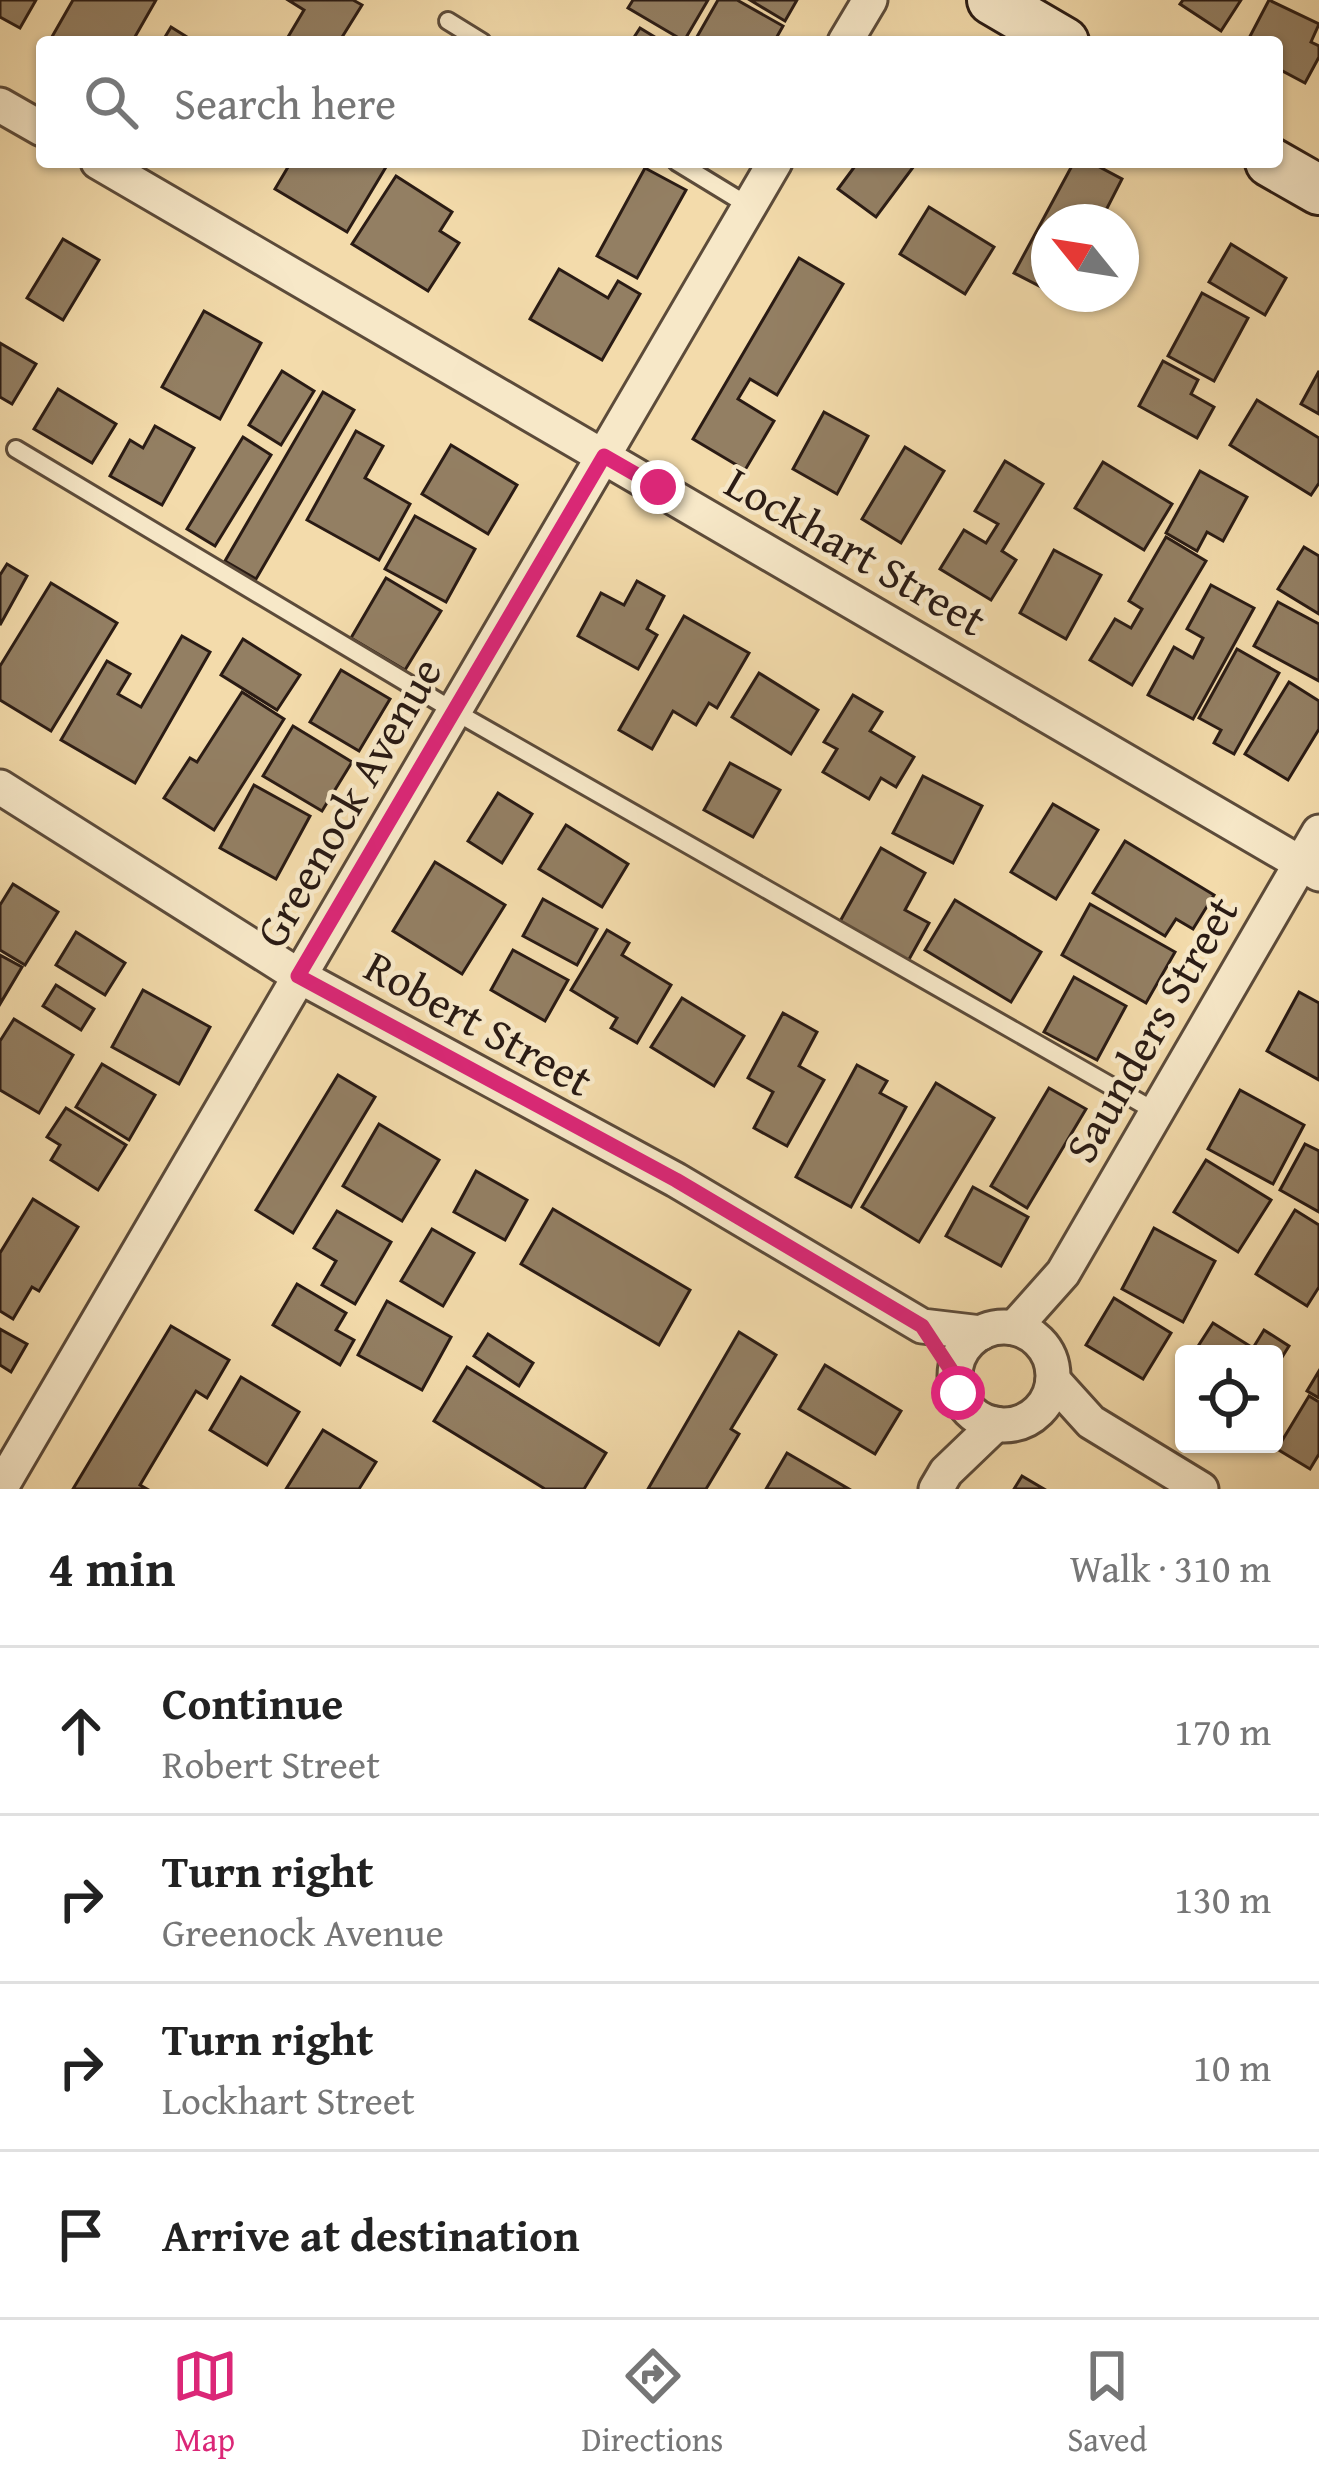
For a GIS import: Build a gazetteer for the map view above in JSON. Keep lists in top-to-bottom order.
{
  "streets": {
    "street": [
      "Lockhart Street",
      "Greenock Avenue",
      "Robert Street",
      "Saunders Street"
    ]
  },
  "crossings": [
    ["Lockhart Street", "Greenock Avenue"],
    ["Lockhart Street", "Saunders Street"],
    ["Greenock Avenue", "Robert Street"],
    ["Robert Street", "Saunders Street"]
  ],
  "north": "top left",
  "page": {
    "search": "Search here",
    "heading": ["4 min", "Walk · 310 m"],
    "list": [
      ["Continue", "Robert Street", "170 m"],
      ["Turn right", "Greenock Avenue", "130 m"],
      ["Turn right", "Lockhart Street", "10 m"],
      "Arrive at destination"
    ],
    "nav": ["Map", "Directions", "Saved"]
  }
}
